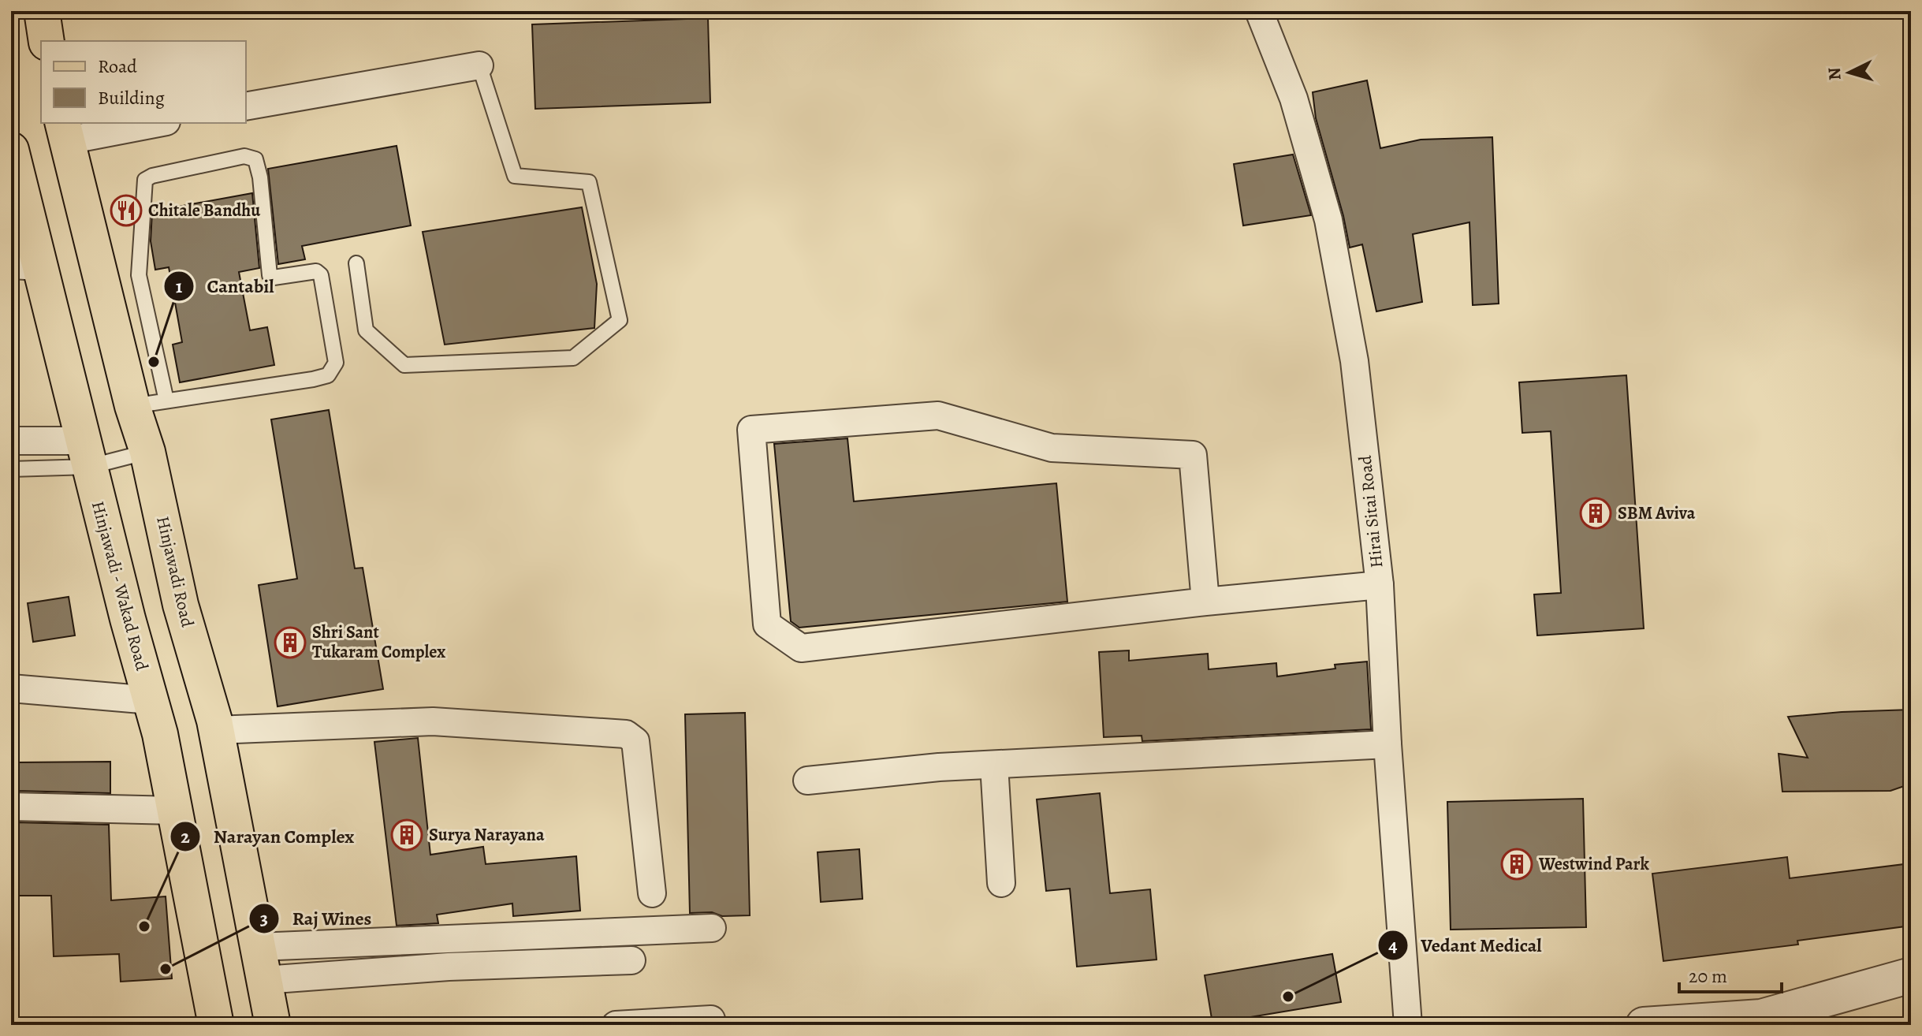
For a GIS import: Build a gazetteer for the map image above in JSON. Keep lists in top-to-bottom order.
{
  "streets": {
    "main road": ["Hinjawadi Road", "Hinjawadi - Wakad Road"],
    "street": ["Hirai Sitai Road"]
  },
  "places": {
    "restaurant": ["Chitale Bandhu"],
    "other": [
      "Cantabil",
      "Narayan Complex",
      "Raj Wines",
      "Vedant Medical"
    ],
    "building": [
      "SBM Aviva",
      "Shri Sant Tukaram Complex",
      "Surya Narayana",
      "Westwind Park"
    ]
  },
  "legend": ["Road", "Building"],
  "scale_bar": "20 m",
  "north": "left"
}
